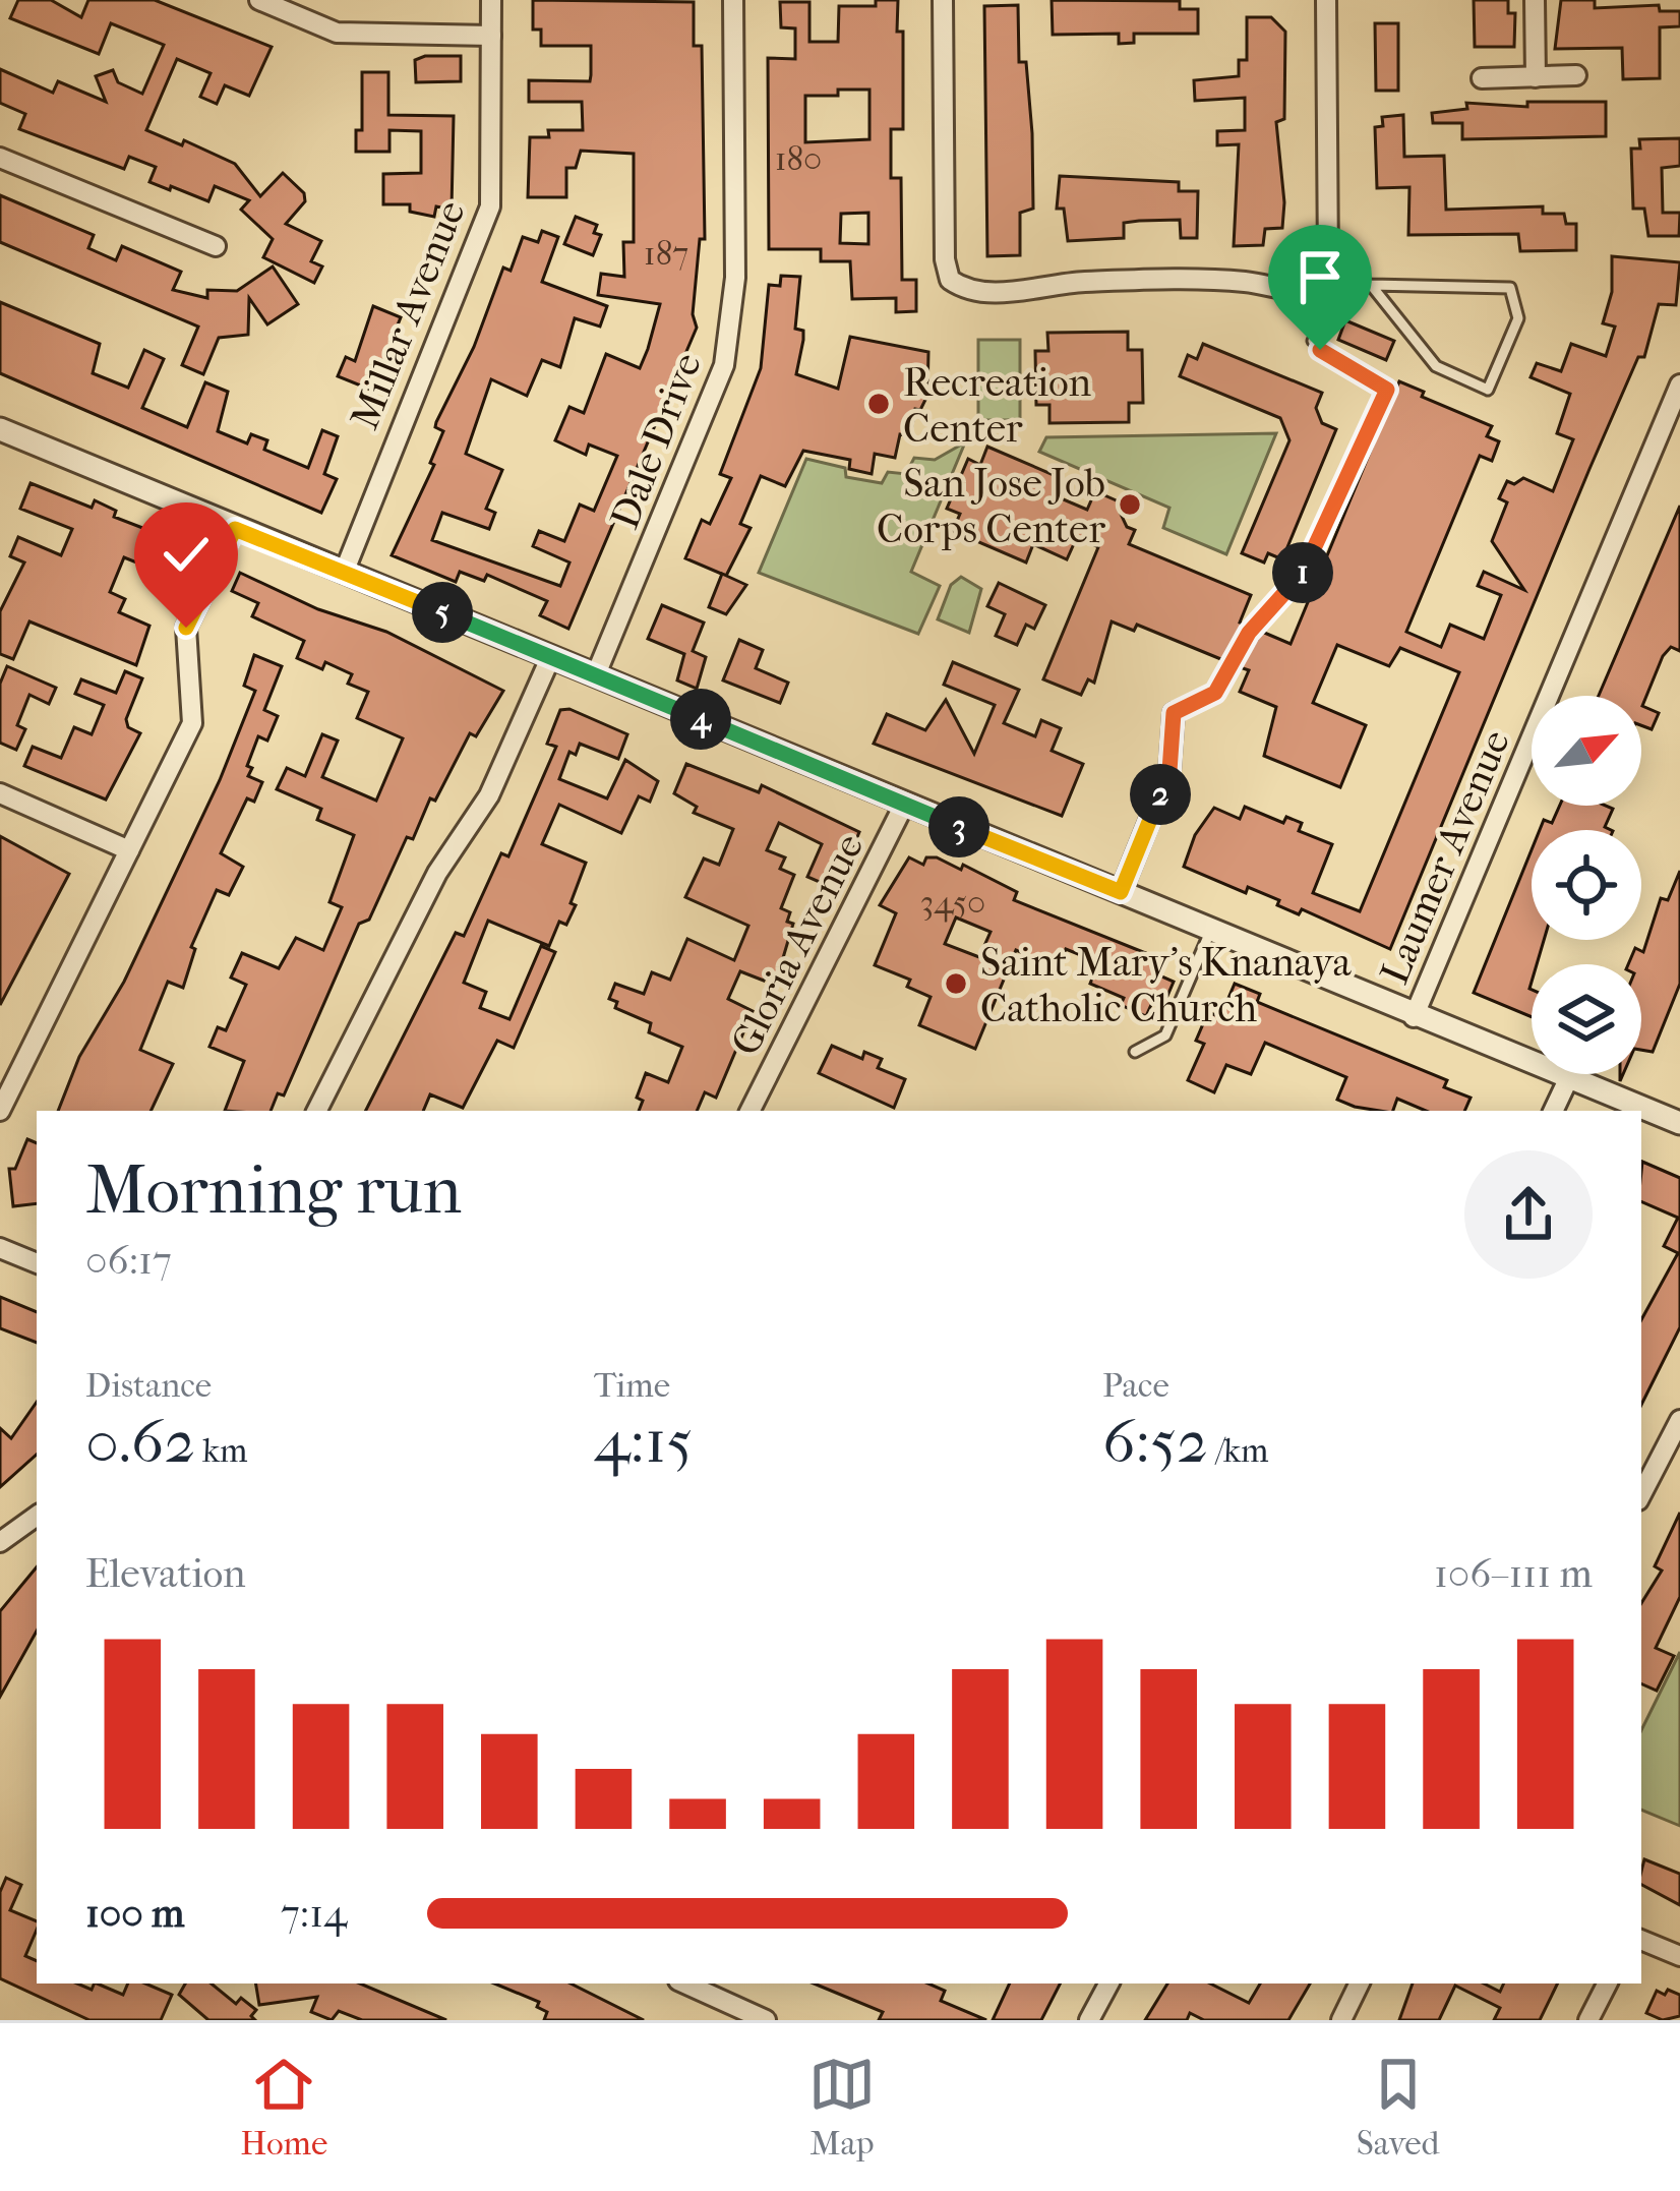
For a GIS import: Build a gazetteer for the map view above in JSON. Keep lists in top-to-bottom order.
{
  "streets": {
    "street": [
      "Millar Avenue",
      "Dale Drive",
      "Laumer Avenue",
      "Gloria Avenue"
    ]
  },
  "places": ["Recreation Center", "San Jose Job Corps Center", "Saint Mary’s Knanaya Catholic Church"],
  "house_numbers": ["180", "187", "3450"],
  "north": "top right",
  "page": {
    "pins": [
      "1",
      "5",
      "4",
      "2",
      "3"
    ],
    "heading": ["Morning run", "06:17"],
    "stats": [
      ["Distance", "0.62 km"],
      ["Time", "4:15"],
      ["Pace", "6:52 /km"]
    ],
    "chart": ["Elevation", "106–111 m"],
    "list": [
      {
        "name": "100 m",
        "note": "7:14"
      }
    ],
    "tabs": ["Home", "Map", "Saved"]
  }
}
